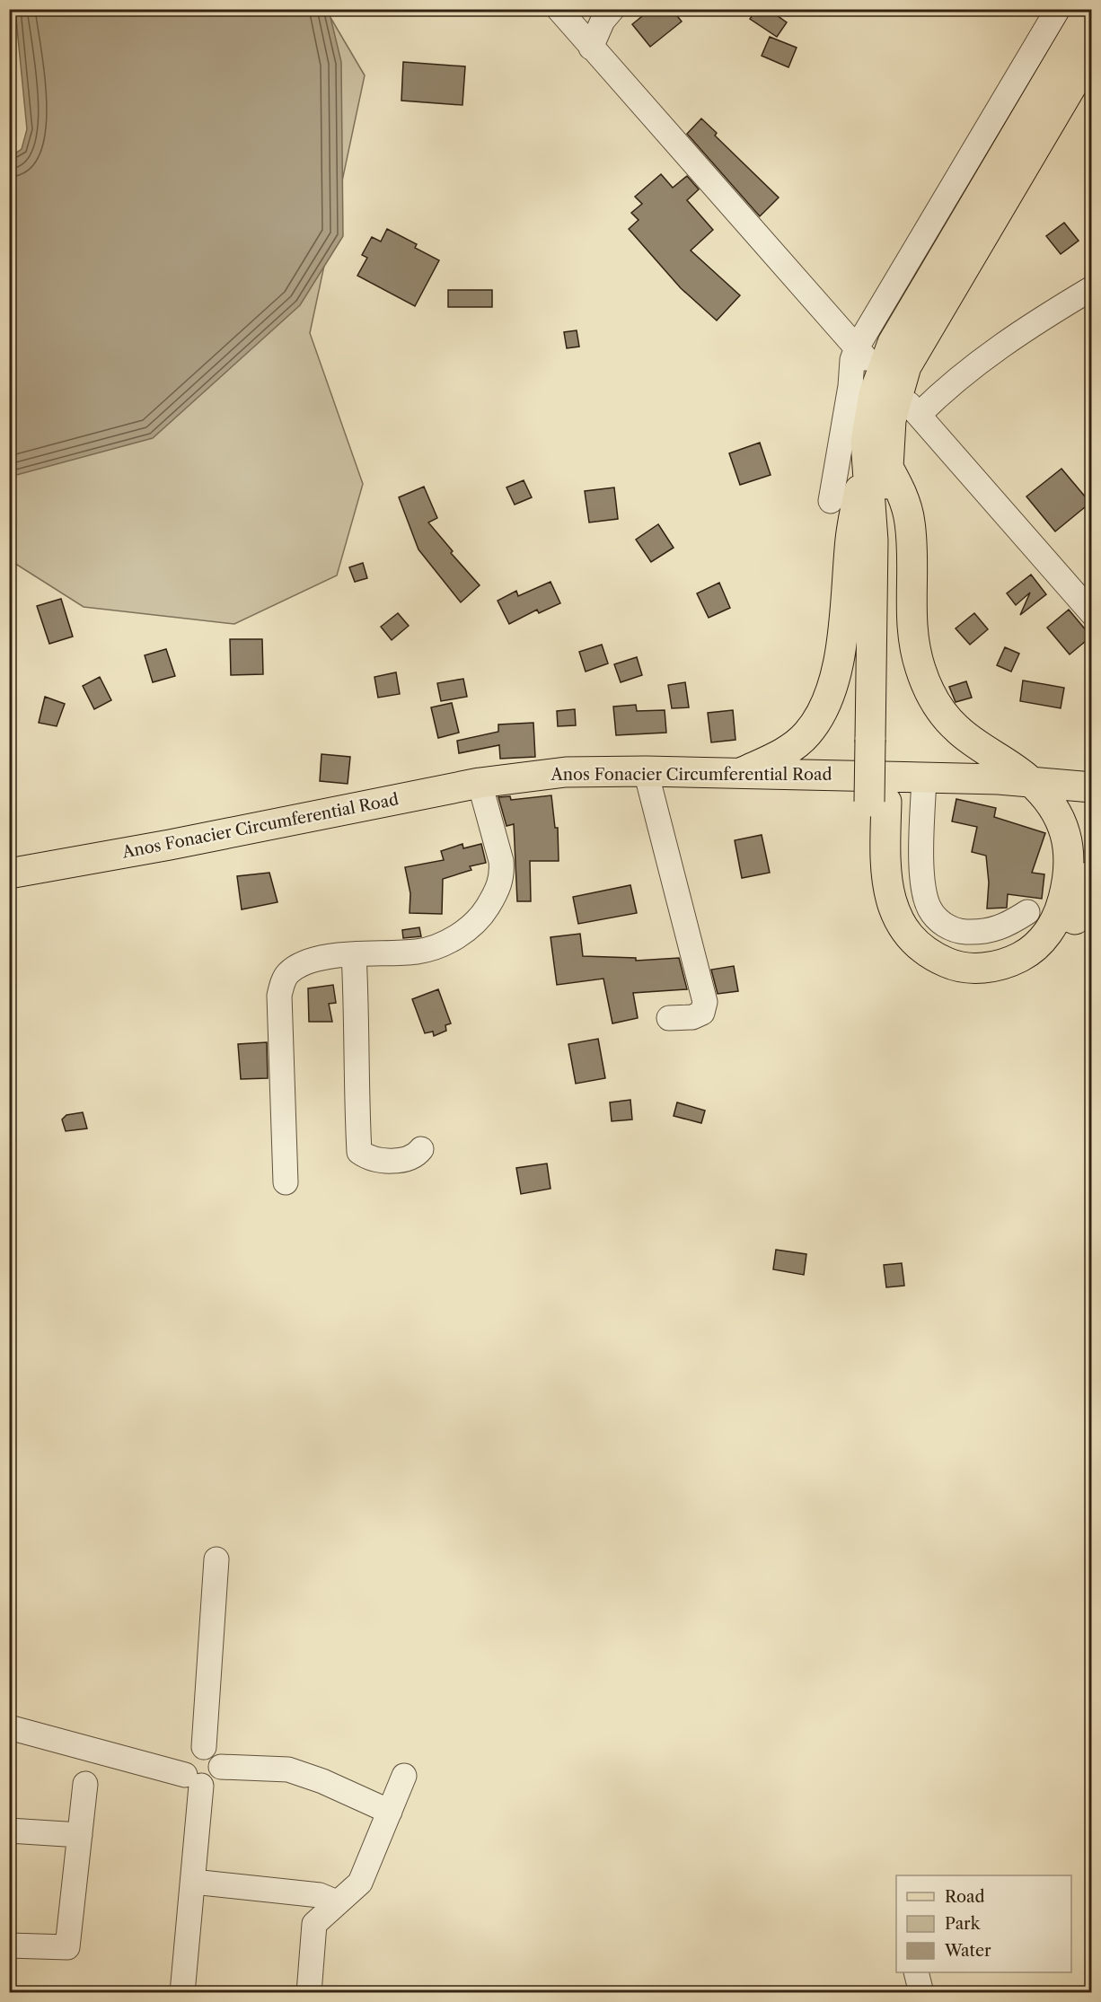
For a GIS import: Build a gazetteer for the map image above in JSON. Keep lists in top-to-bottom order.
{
  "streets": {
    "main road": ["Anos Fonacier Circumferential Road"]
  },
  "legend": ["Road", "Park", "Water"]
}
